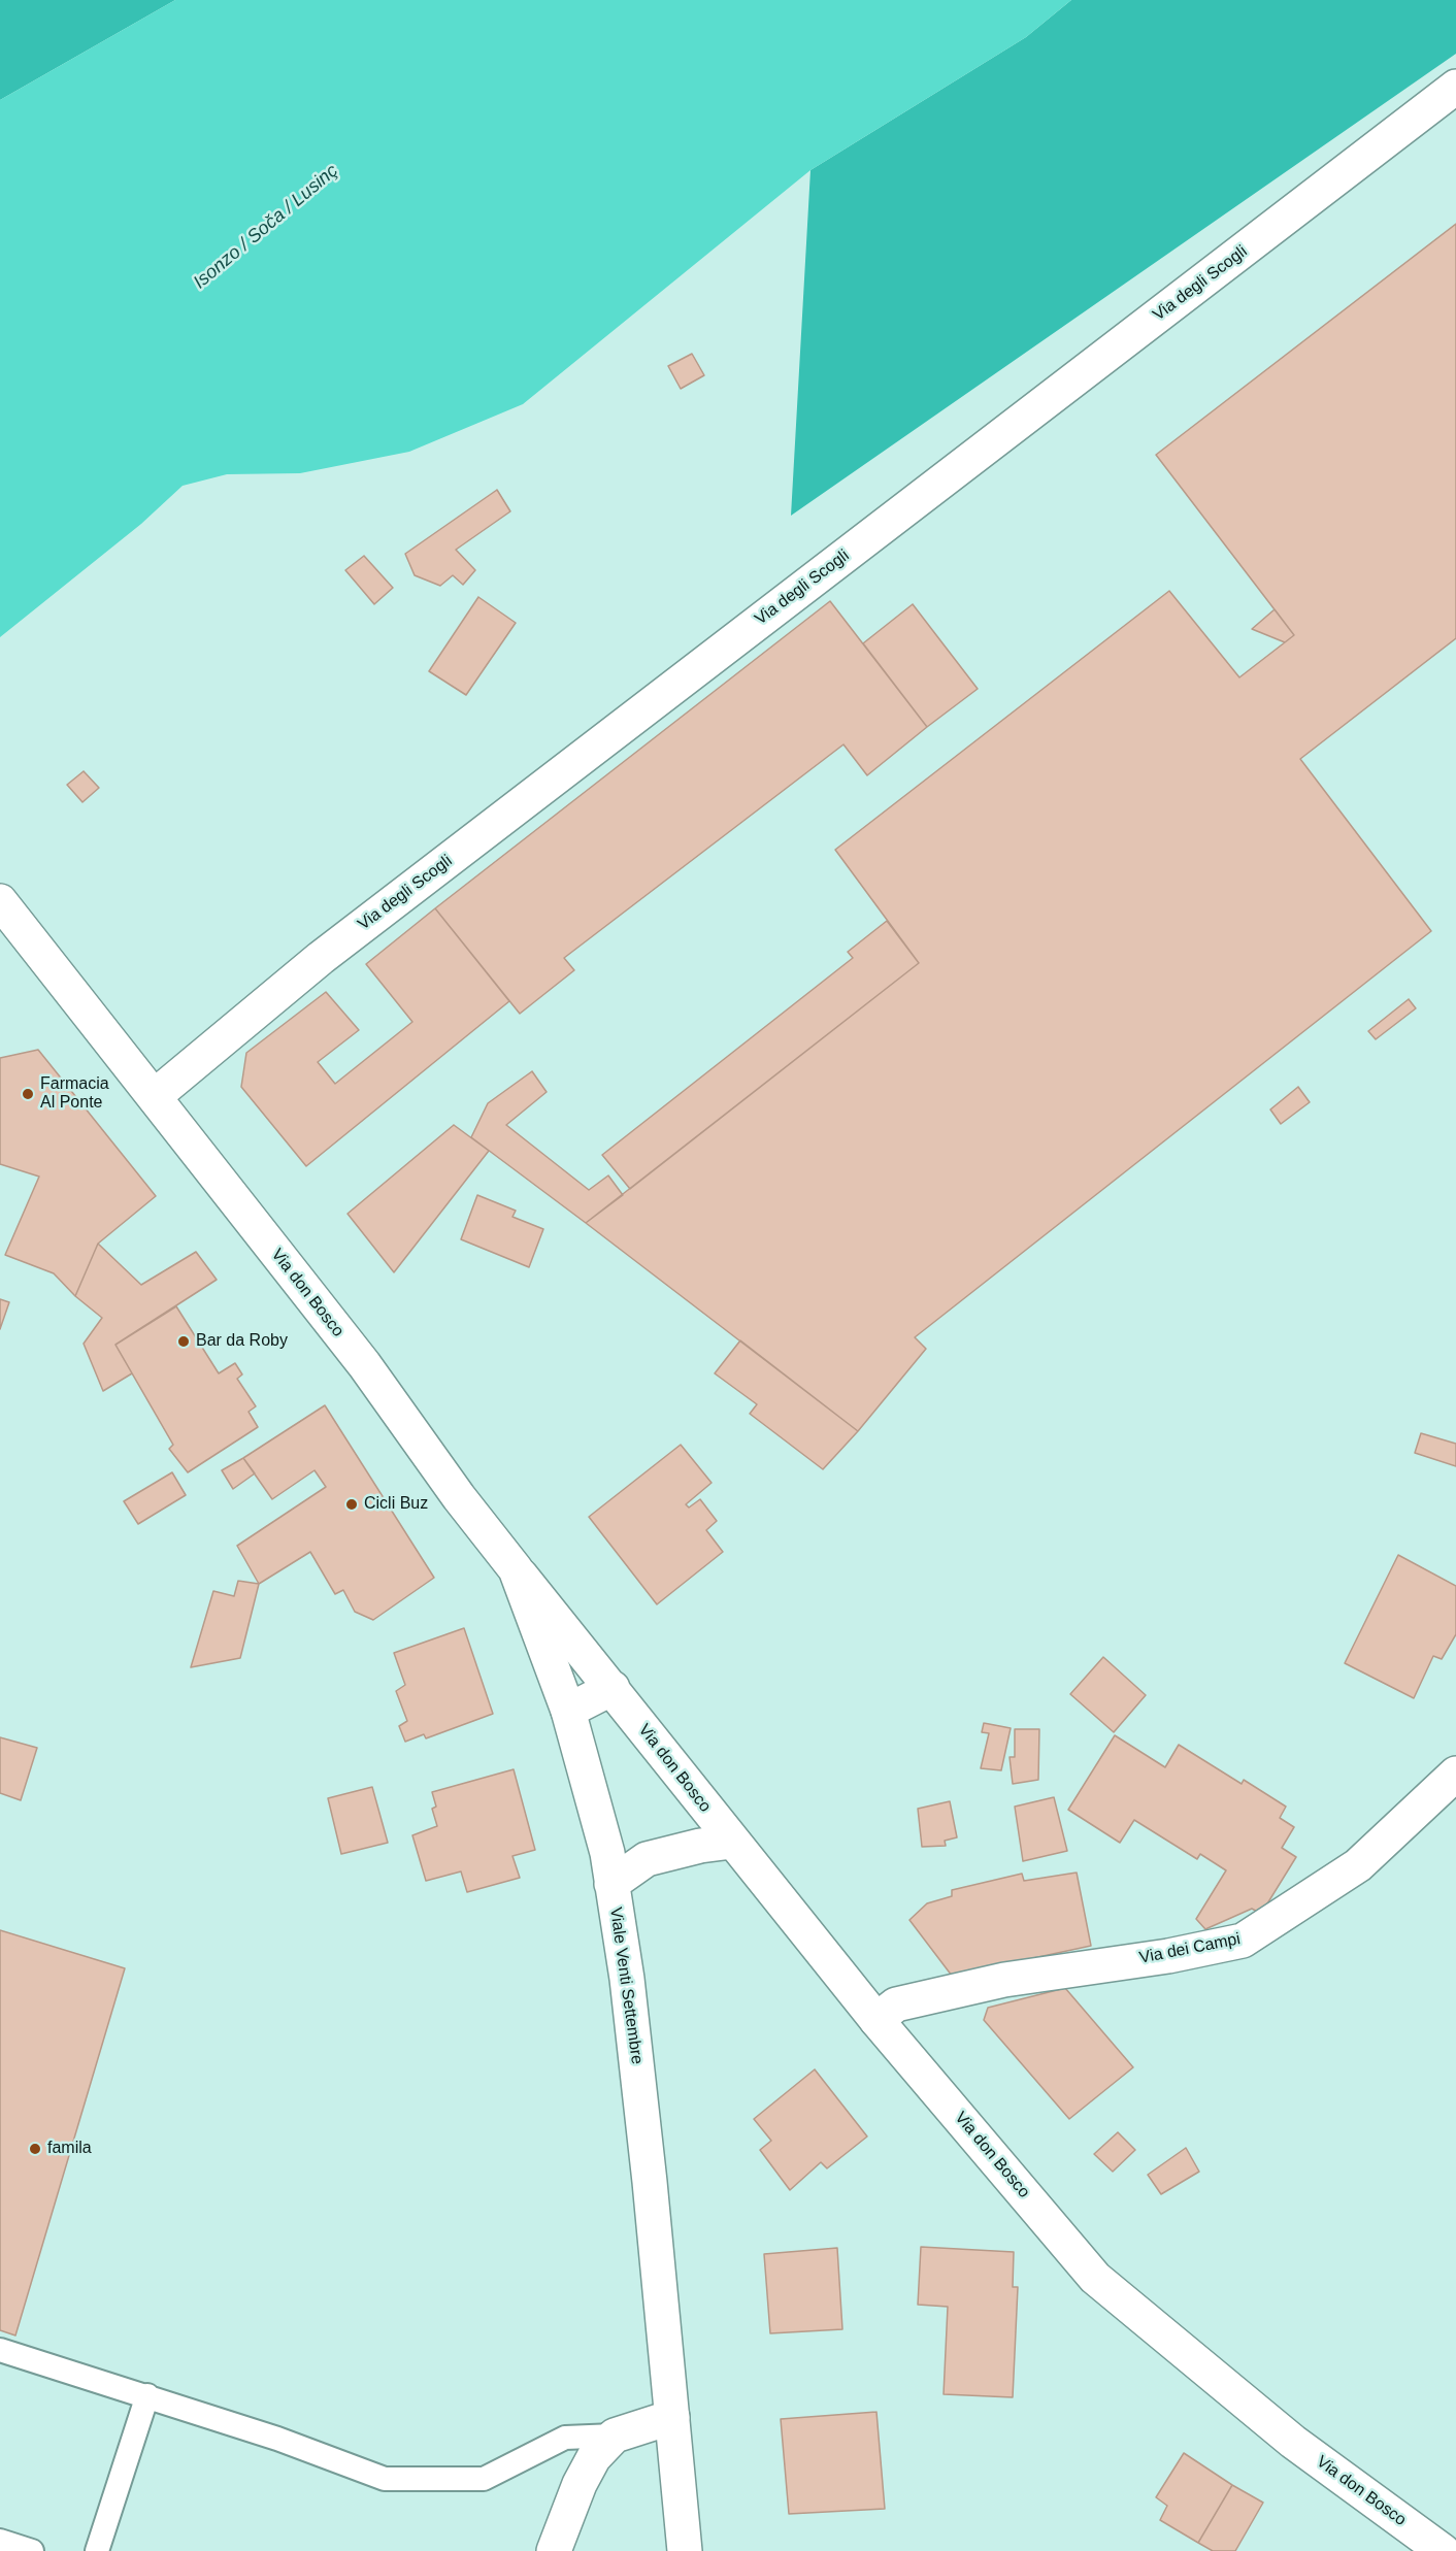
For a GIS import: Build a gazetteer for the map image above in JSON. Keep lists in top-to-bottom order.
{
  "streets": {
    "street": [
      "Via degli Scogli",
      "Via don Bosco",
      "Via dei Campi",
      "Viale Venti Settembre"
    ]
  },
  "crossings": [
    ["Via degli Scogli", "Via don Bosco"],
    ["Via don Bosco", "Via dei Campi"],
    ["Via don Bosco", "Viale Venti Settembre"]
  ],
  "water": ["Isonzo / Soča / Lusinç"],
  "places": [
    "Farmacia Al Ponte",
    "Bar da Roby",
    "Cicli Buz",
    "famila"
  ]
}
